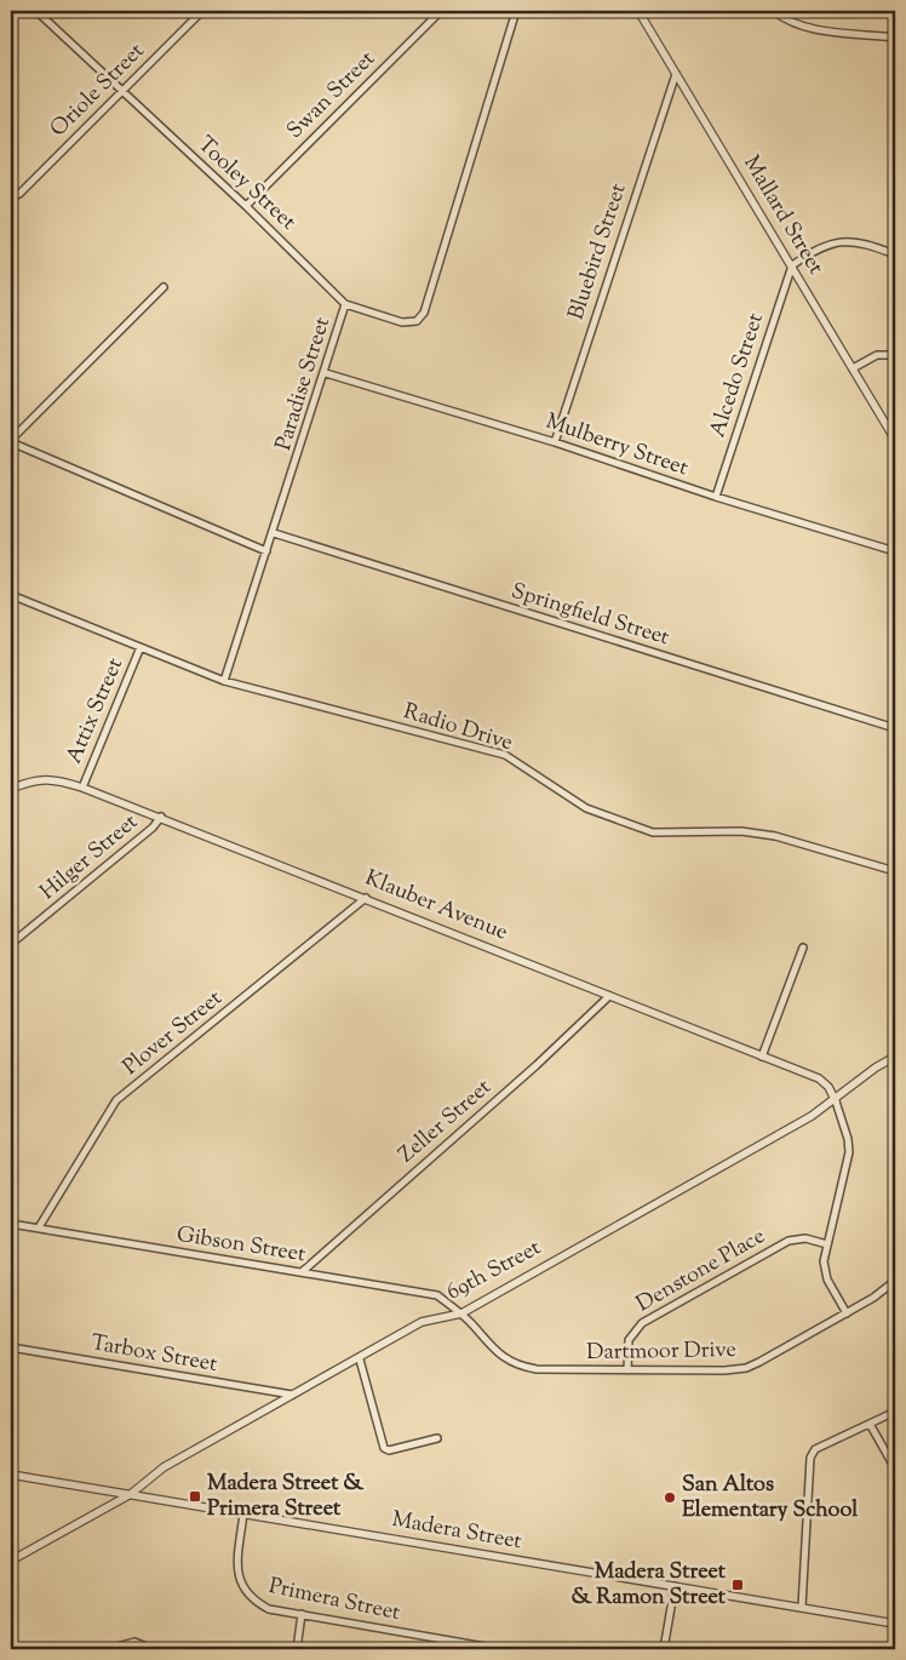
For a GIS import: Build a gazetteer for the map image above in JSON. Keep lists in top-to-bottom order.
{
  "streets": {
    "street": [
      "Oriole Street",
      "Swan Street",
      "Tooley Street",
      "Mallard Street",
      "Bluebird Street",
      "Alcedo Street",
      "Paradise Street",
      "Mulberry Street",
      "Springfield Street",
      "Attix Street",
      "Radio Drive",
      "Hilger Street",
      "Klauber Avenue",
      "Plover Street",
      "Zeller Street",
      "Gibson Street",
      "69th Street",
      "Denstone Place",
      "Dartmoor Drive",
      "Tarbox Street",
      "Madera Street",
      "Primera Street"
    ]
  },
  "crossings": [
    ["Oriole Street", "Tooley Street"],
    ["Swan Street", "Tooley Street"],
    ["Tooley Street", "Paradise Street"],
    ["Mallard Street", "Bluebird Street"],
    ["Mallard Street", "Alcedo Street"],
    ["Bluebird Street", "Mulberry Street"],
    ["Alcedo Street", "Mulberry Street"],
    ["Paradise Street", "Mulberry Street"],
    ["Paradise Street", "Springfield Street"],
    ["Paradise Street", "Radio Drive"],
    ["Attix Street", "Radio Drive"],
    ["Attix Street", "Klauber Avenue"],
    ["Hilger Street", "Klauber Avenue"],
    ["Klauber Avenue", "Plover Street"],
    ["Klauber Avenue", "Zeller Street"],
    ["Klauber Avenue", "69th Street"],
    ["Plover Street", "Gibson Street"],
    ["Zeller Street", "Gibson Street"],
    ["Gibson Street", "69th Street"],
    ["Gibson Street", "Dartmoor Drive"],
    ["69th Street", "Dartmoor Drive"],
    ["69th Street", "Tarbox Street"],
    ["69th Street", "Madera Street"],
    ["Denstone Place", "Dartmoor Drive"],
    ["Madera Street", "Primera Street"]
  ],
  "places": {
    "transit": ["Madera Street & Primera Street", "Madera Street & Ramon Street"],
    "other": ["San Altos Elementary School"]
  }
}
